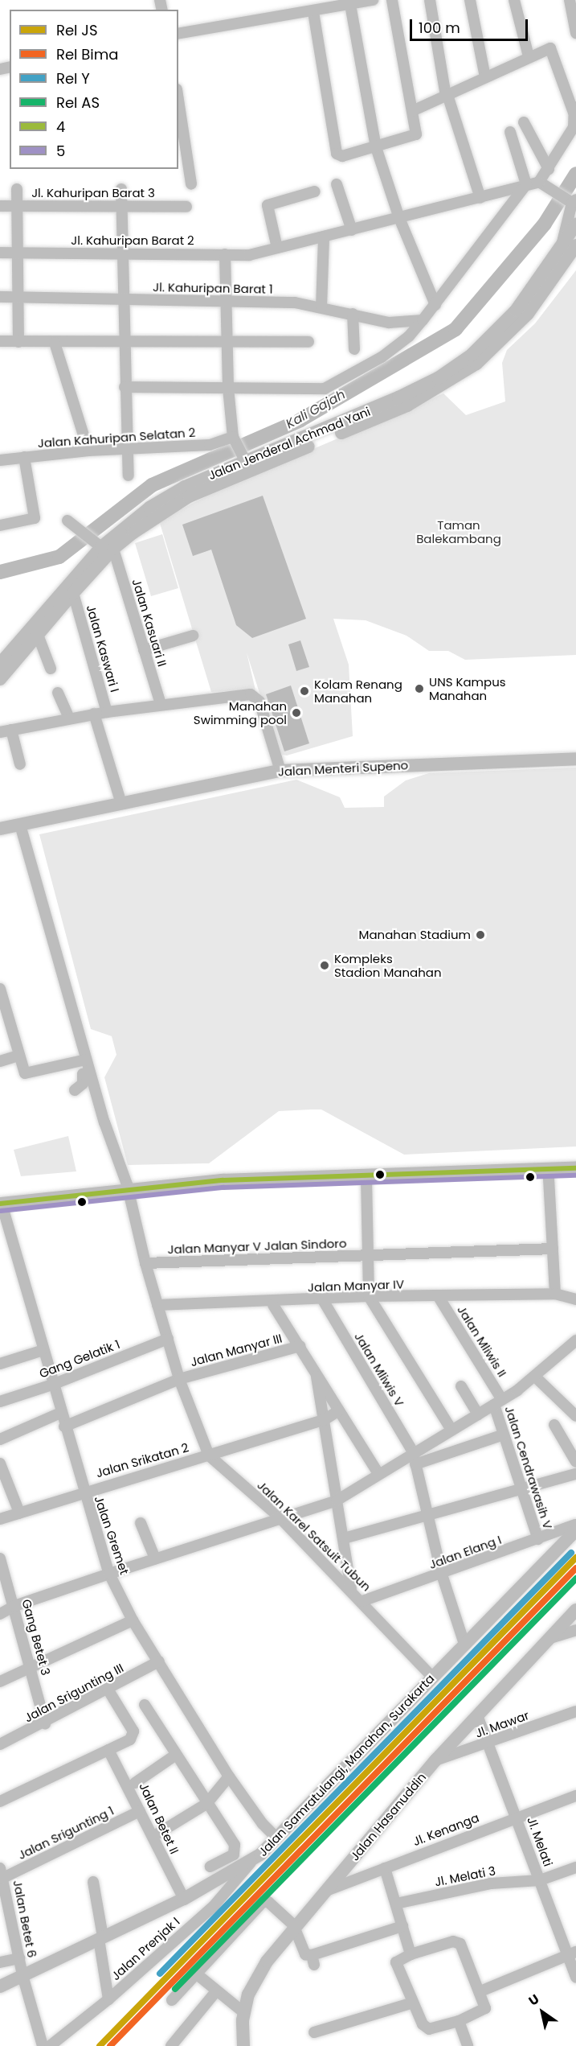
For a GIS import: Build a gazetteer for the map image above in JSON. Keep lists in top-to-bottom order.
{
  "streets": {
    "main road": [
      "Jalan Jenderal Achmad Yani",
      "Jalan Menteri Supeno",
      "Jalan Samratulangi, Manahan, Surakarta",
      "Jalan Hasanuddin"
    ],
    "street": [
      "Jl. Kahuripan Barat 3",
      "Jl. Kahuripan Barat 2",
      "Jl. Kahuripan Barat 1",
      "Jalan Kahuripan Selatan 2",
      "Jalan Kasuari II",
      "Jalan Kaswari I",
      "Jalan Manyar V Jalan Sindoro",
      "Jalan Manyar IV",
      "Jalan Mliwis II",
      "Jalan Manyar III",
      "Gang Gelatik 1",
      "Jalan Mliwis V",
      "Jalan Srikatan 2",
      "Jalan Cendrawasih V",
      "Jalan Gremet",
      "Jalan Karel Satsuit Tubun",
      "Jalan Elang I",
      "Gang Betet 3",
      "Jalan Srigunting III",
      "Jl. Mawar",
      "Jalan Betet II",
      "Jl. Kenanga",
      "Jalan Srigunting 1",
      "Jl. Melati",
      "Jl. Melati 3",
      "Jalan Betet 6",
      "Jalan Prenjak I"
    ]
  },
  "crossings": [
    ["Jalan Jenderal Achmad Yani", "Jalan Kasuari II"],
    ["Jalan Jenderal Achmad Yani", "Jalan Kaswari I"],
    ["Jalan Menteri Supeno", "Jalan Karel Satsuit Tubun"],
    ["Jalan Manyar V Jalan Sindoro", "Jalan Karel Satsuit Tubun"],
    ["Jalan Manyar IV", "Jalan Mliwis II"],
    ["Jalan Manyar IV", "Jalan Mliwis V"],
    ["Jalan Manyar IV", "Jalan Karel Satsuit Tubun"],
    ["Jalan Mliwis II", "Jalan Cendrawasih V"],
    ["Jalan Manyar III", "Jalan Gremet"],
    ["Jalan Manyar III", "Jalan Karel Satsuit Tubun"],
    ["Gang Gelatik 1", "Jalan Gremet"],
    ["Gang Gelatik 1", "Jalan Karel Satsuit Tubun"],
    ["Jalan Mliwis V", "Jalan Elang I"],
    ["Jalan Srikatan 2", "Jalan Gremet"],
    ["Jalan Srikatan 2", "Jalan Karel Satsuit Tubun"],
    ["Jalan Cendrawasih V", "Jalan Elang I"],
    ["Jalan Gremet", "Jalan Srigunting III"],
    ["Jalan Gremet", "Jalan Samratulangi, Manahan, Surakarta"],
    ["Jalan Karel Satsuit Tubun", "Jalan Elang I"],
    ["Jalan Karel Satsuit Tubun", "Jalan Samratulangi, Manahan, Surakarta"],
    ["Gang Betet 3", "Jalan Srigunting III"],
    ["Jl. Mawar", "Jalan Hasanuddin"],
    ["Jl. Mawar", "Jl. Melati"],
    ["Jalan Samratulangi, Manahan, Surakarta", "Jalan Betet II"],
    ["Jalan Samratulangi, Manahan, Surakarta", "Jalan Betet 6"],
    ["Jalan Samratulangi, Manahan, Surakarta", "Jalan Prenjak I"],
    ["Jalan Hasanuddin", "Jl. Kenanga"],
    ["Jalan Hasanuddin", "Jl. Melati"],
    ["Jalan Betet II", "Jalan Srigunting 1"],
    ["Jl. Kenanga", "Jl. Melati"],
    ["Jalan Srigunting 1", "Jalan Betet 6"],
    ["Jl. Melati", "Jl. Melati 3"]
  ],
  "water": ["Kali Gajah"],
  "parks": ["Taman Balekambang"],
  "places": [
    "UNS Kampus Manahan",
    "Kolam Renang Manahan",
    "Manahan Swimming pool",
    "Manahan Stadium",
    "Kompleks Stadion Manahan"
  ],
  "lines": [
    "transit line 4",
    "transit line 5",
    "rail line Y",
    "rail line JS",
    "rail line Bima",
    "rail line AS"
  ],
  "legend": [
    "Rel JS",
    "Rel Bima",
    "Rel Y",
    "Rel AS",
    "4",
    "5"
  ],
  "scale_bar": "100 m",
  "north": "top left"
}
